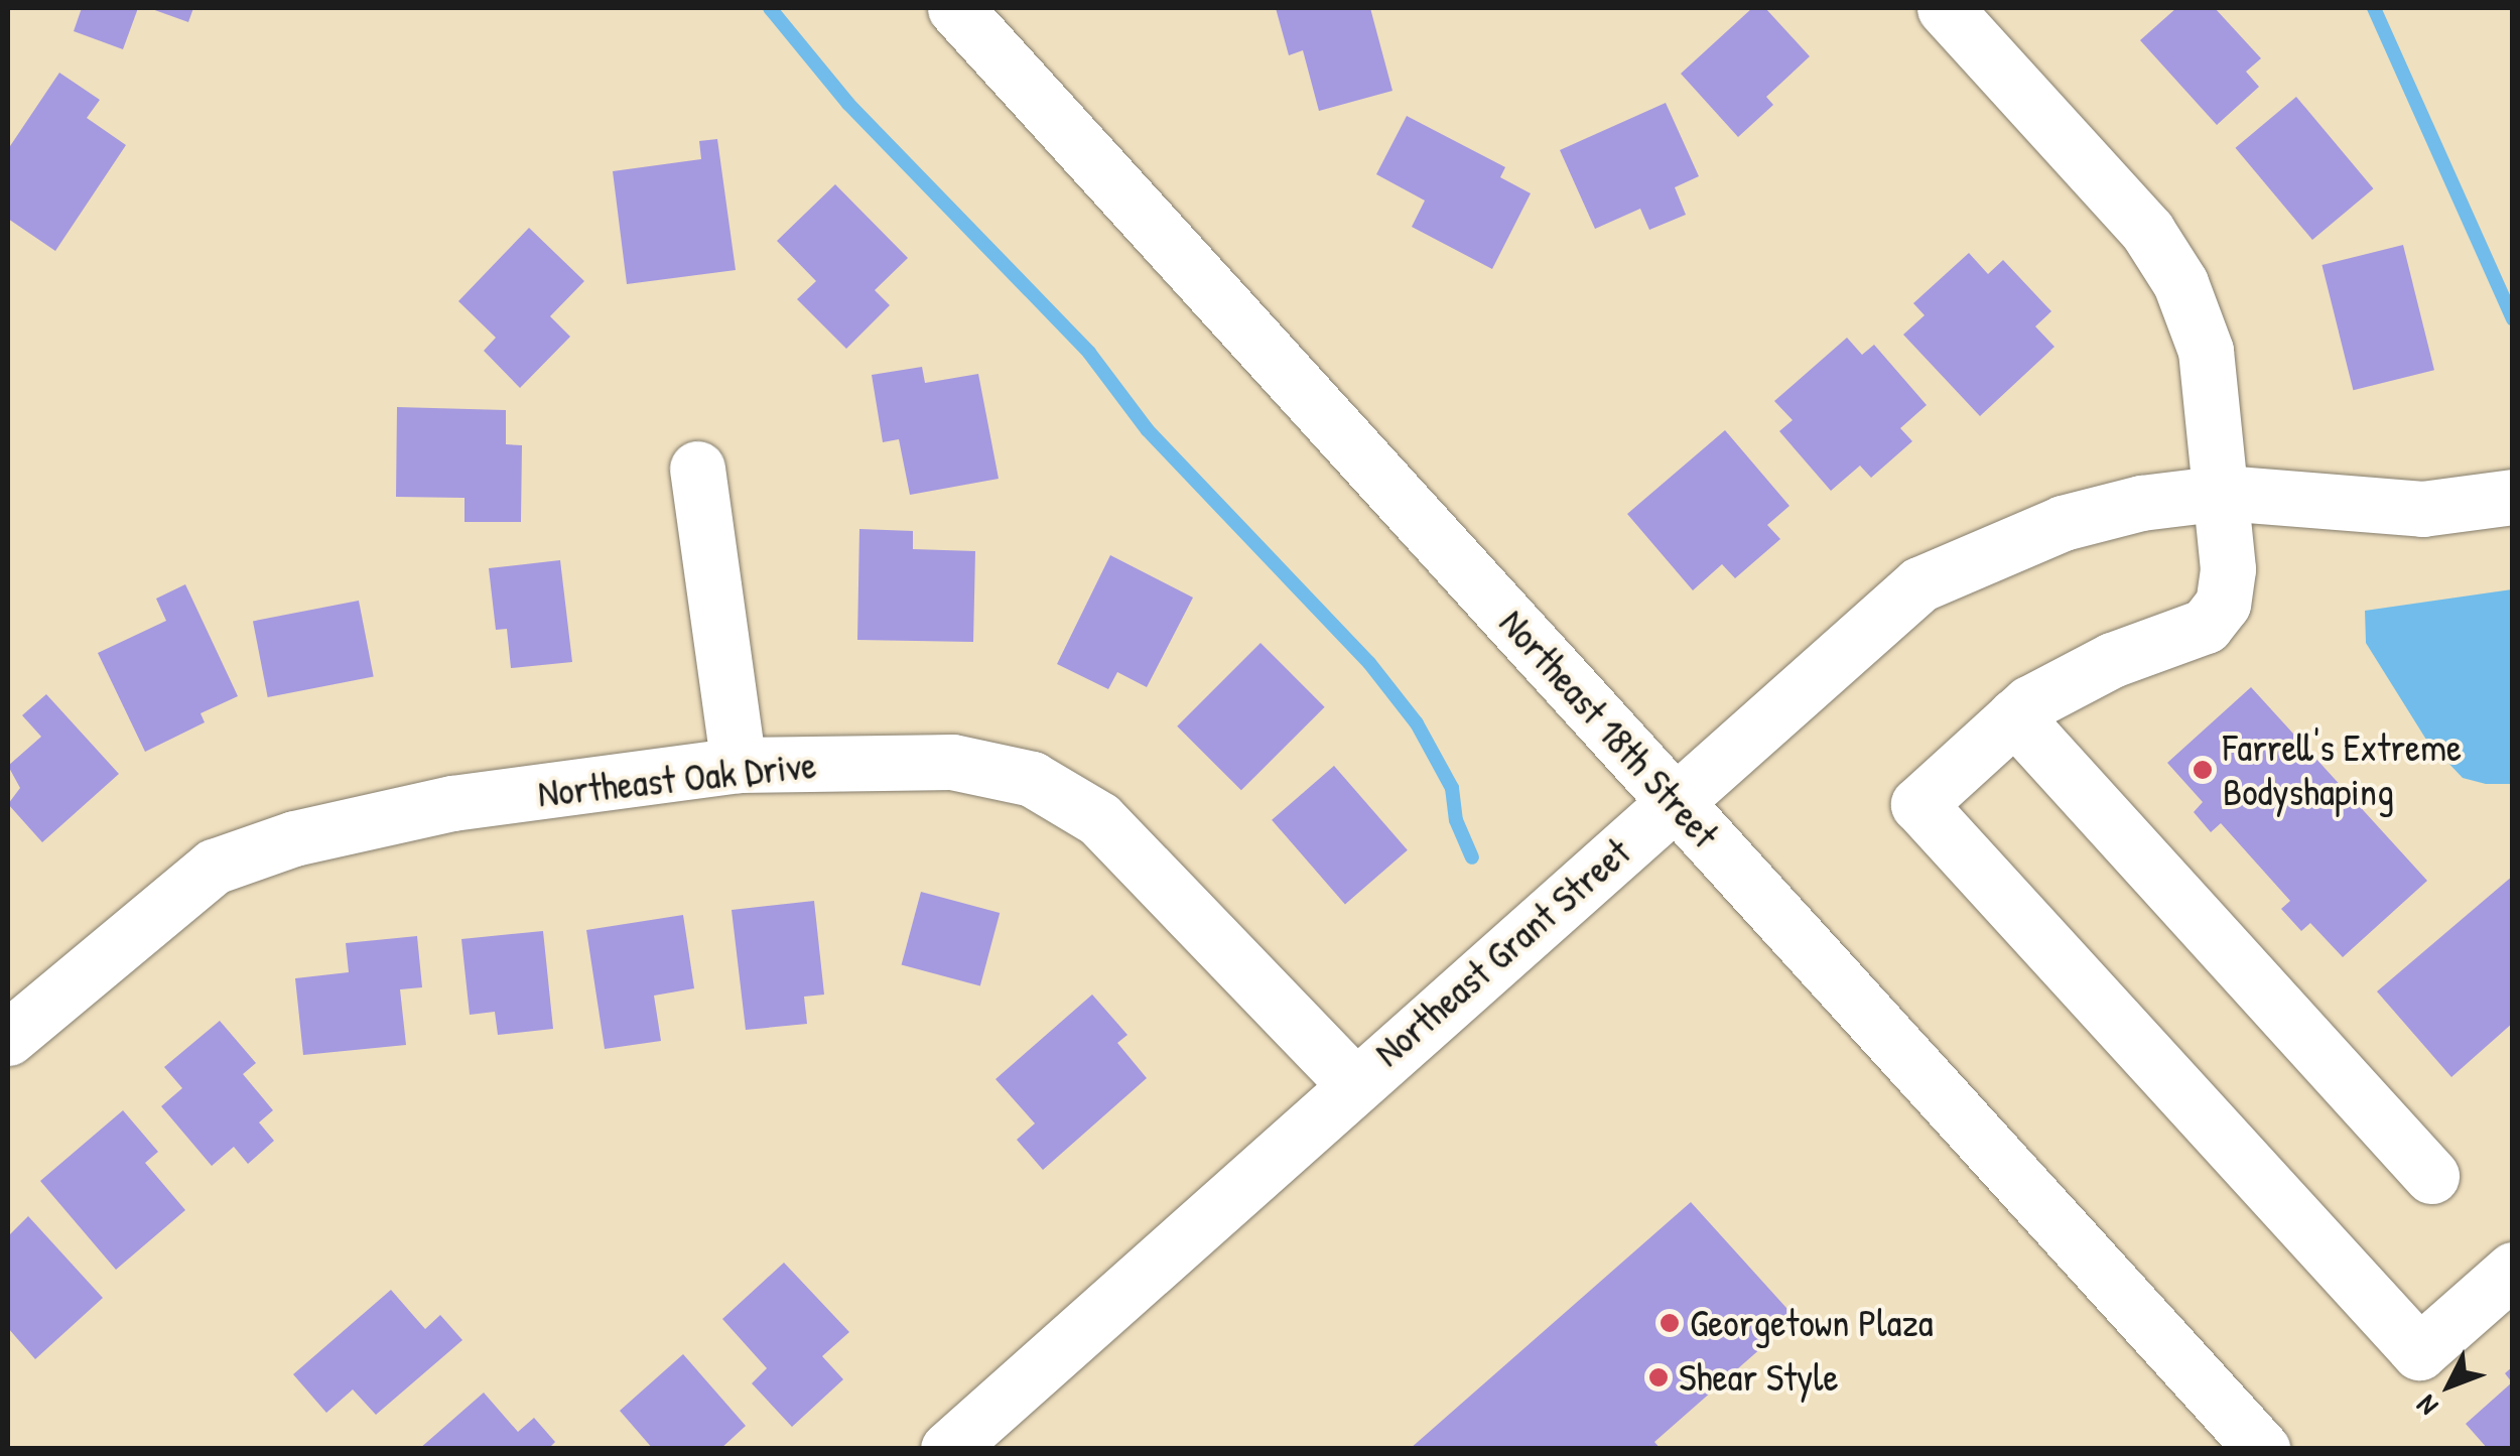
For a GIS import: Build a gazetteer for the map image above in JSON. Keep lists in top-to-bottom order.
{
  "streets": {
    "street": ["Northeast 18th Street", "Northeast Oak Drive", "Northeast Grant Street"]
  },
  "crossings": [
    ["Northeast 18th Street", "Northeast Grant Street"],
    ["Northeast Oak Drive", "Northeast Grant Street"]
  ],
  "places": ["Farrell's Extreme Bodyshaping", "Georgetown Plaza", "Shear Style"],
  "north": "bottom left"
}
